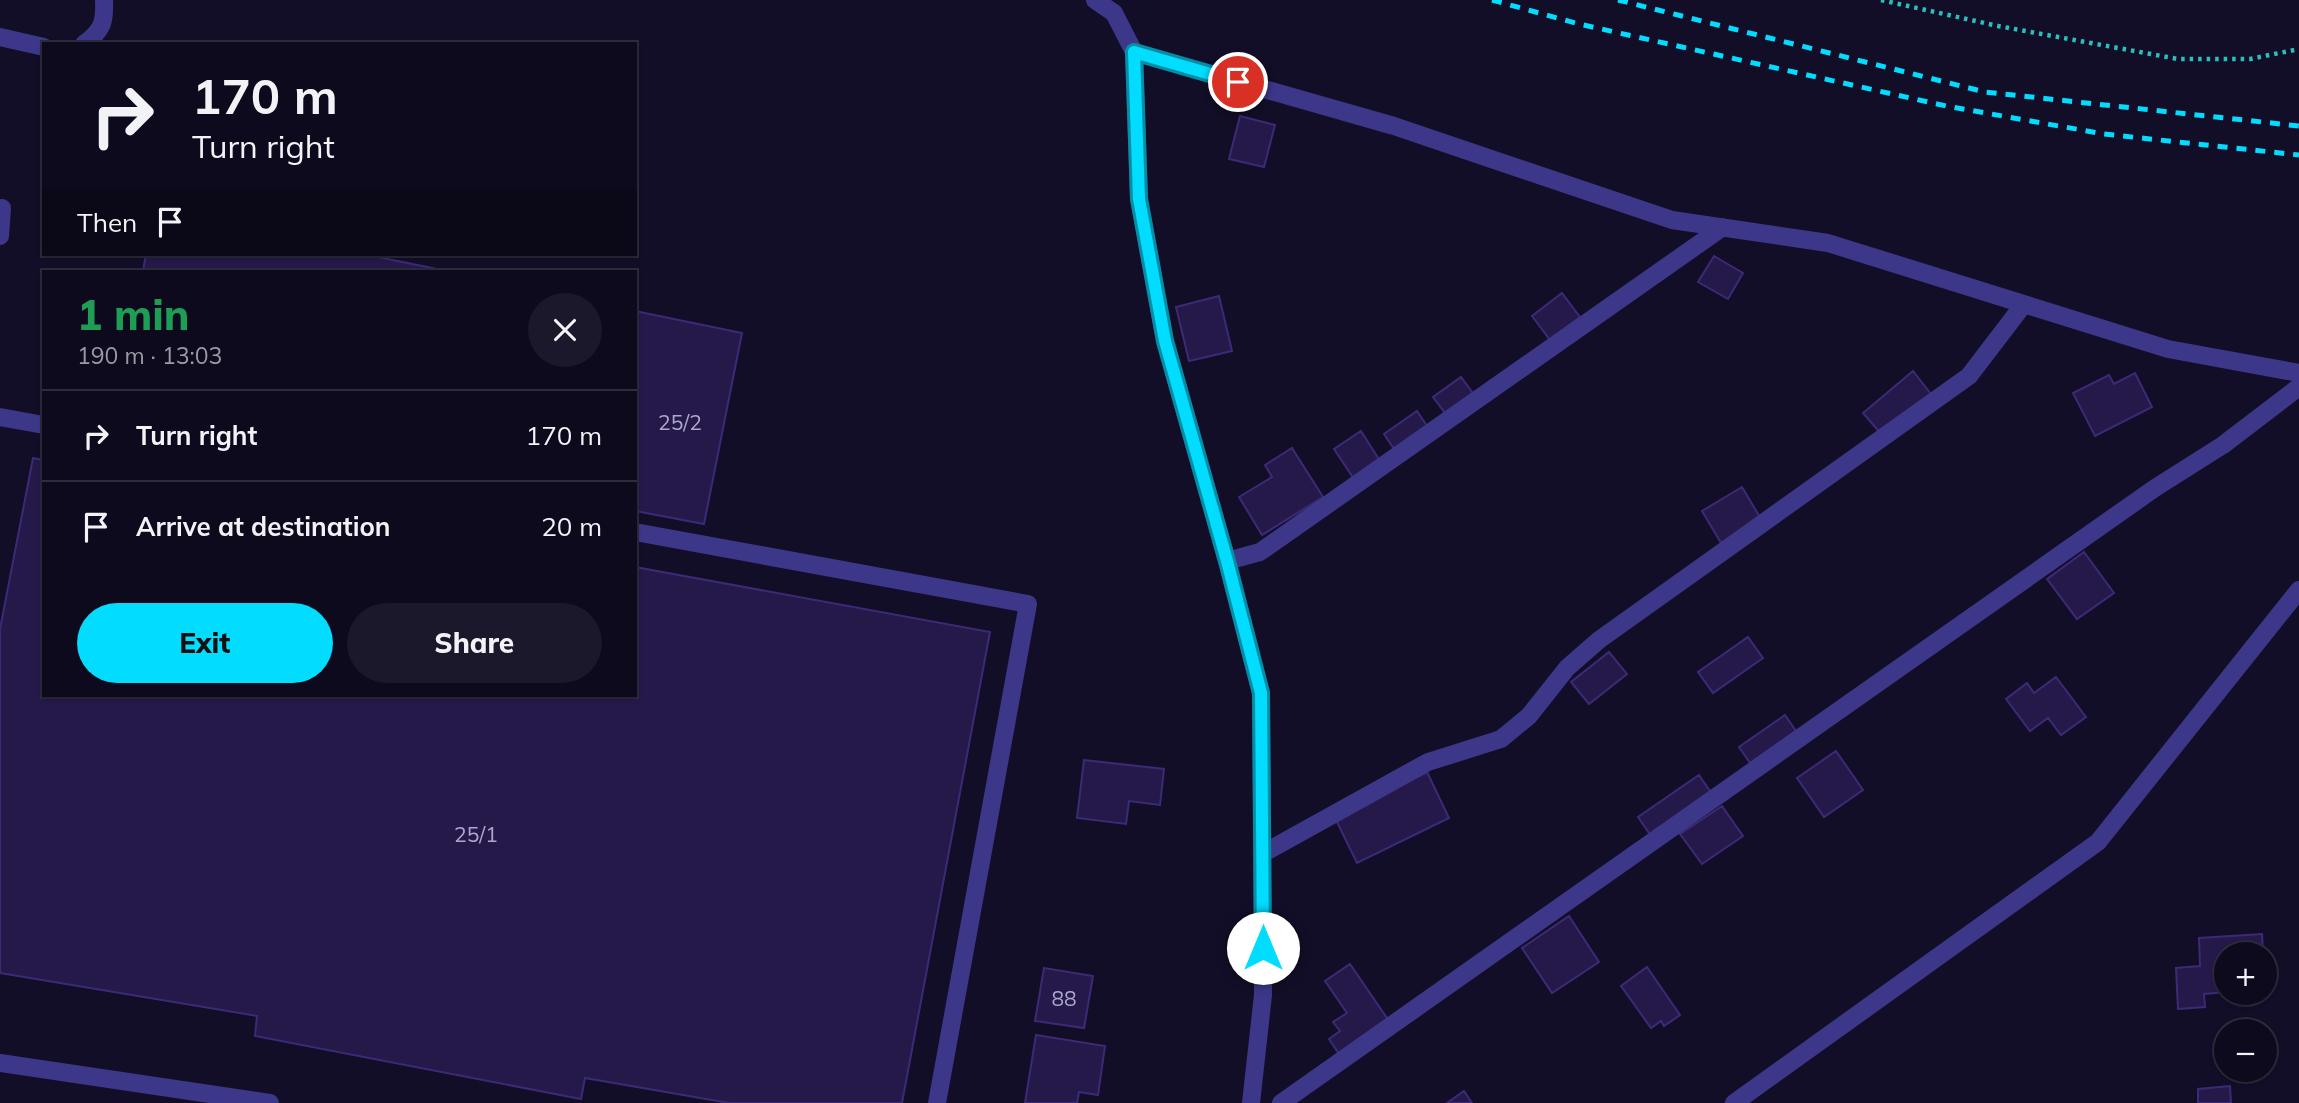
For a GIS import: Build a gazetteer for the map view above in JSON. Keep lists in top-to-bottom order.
{
  "house_numbers": ["25/2", "25/1", "88"],
  "page": {
    "turn": ["170 m", "Turn right"],
    "then": "Then",
    "heading": ["1 min", "190 m · 13:03"],
    "list": [
      {
        "name": "Turn right",
        "value": "170 m"
      },
      {
        "name": "Arrive at destination",
        "value": "20 m"
      }
    ],
    "buttons": ["Exit", "Share"],
    "map_buttons": ["+", "−"]
  }
}
